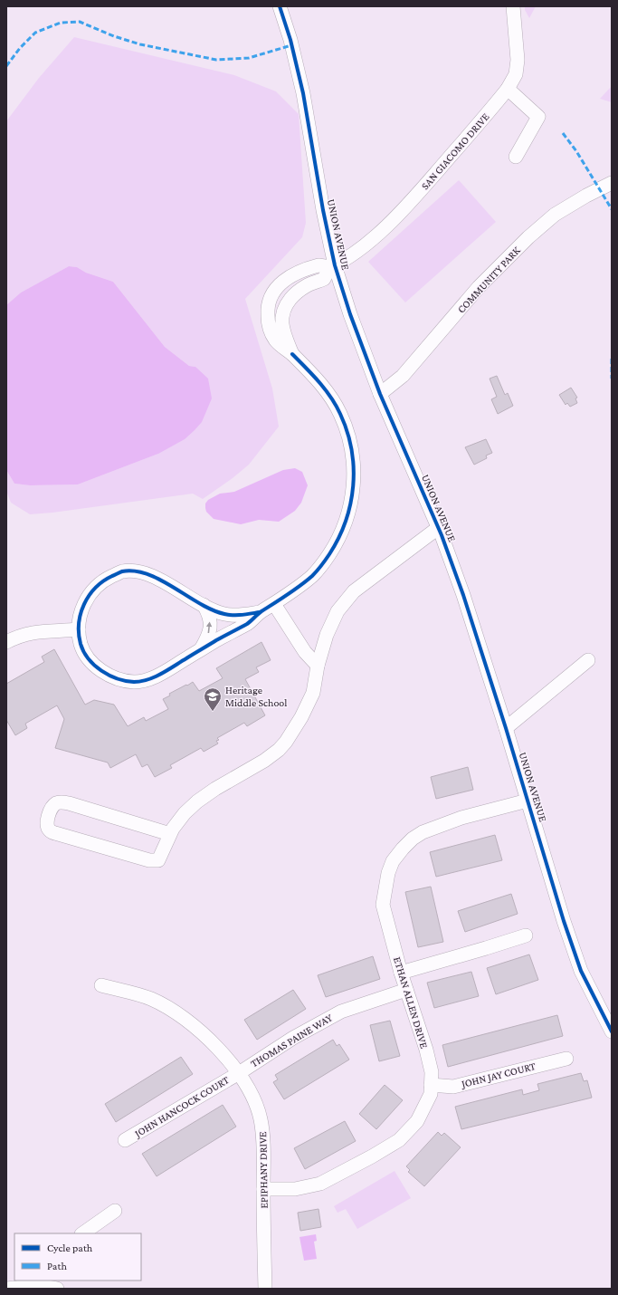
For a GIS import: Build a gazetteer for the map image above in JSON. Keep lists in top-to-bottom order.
{
  "streets": {
    "street": [
      "SAN GIACOMO DRIVE",
      "UNION AVENUE",
      "COMMUNITY PARK",
      "ETHAN ALLEN DRIVE",
      "THOMAS PAINE WAY",
      "JOHN JAY COURT",
      "JOHN HANCOCK COURT",
      "EPIPHANY DRIVE"
    ]
  },
  "crossings": [
    ["SAN GIACOMO DRIVE", "UNION AVENUE"],
    ["UNION AVENUE", "COMMUNITY PARK"],
    ["UNION AVENUE", "ETHAN ALLEN DRIVE"],
    ["ETHAN ALLEN DRIVE", "THOMAS PAINE WAY"],
    ["ETHAN ALLEN DRIVE", "JOHN JAY COURT"],
    ["ETHAN ALLEN DRIVE", "EPIPHANY DRIVE"],
    ["THOMAS PAINE WAY", "JOHN HANCOCK COURT"],
    ["THOMAS PAINE WAY", "EPIPHANY DRIVE"],
    ["JOHN HANCOCK COURT", "EPIPHANY DRIVE"]
  ],
  "places": {
    "school or university": ["Heritage Middle School"]
  },
  "legend": ["Cycle path", "Path"]
}
